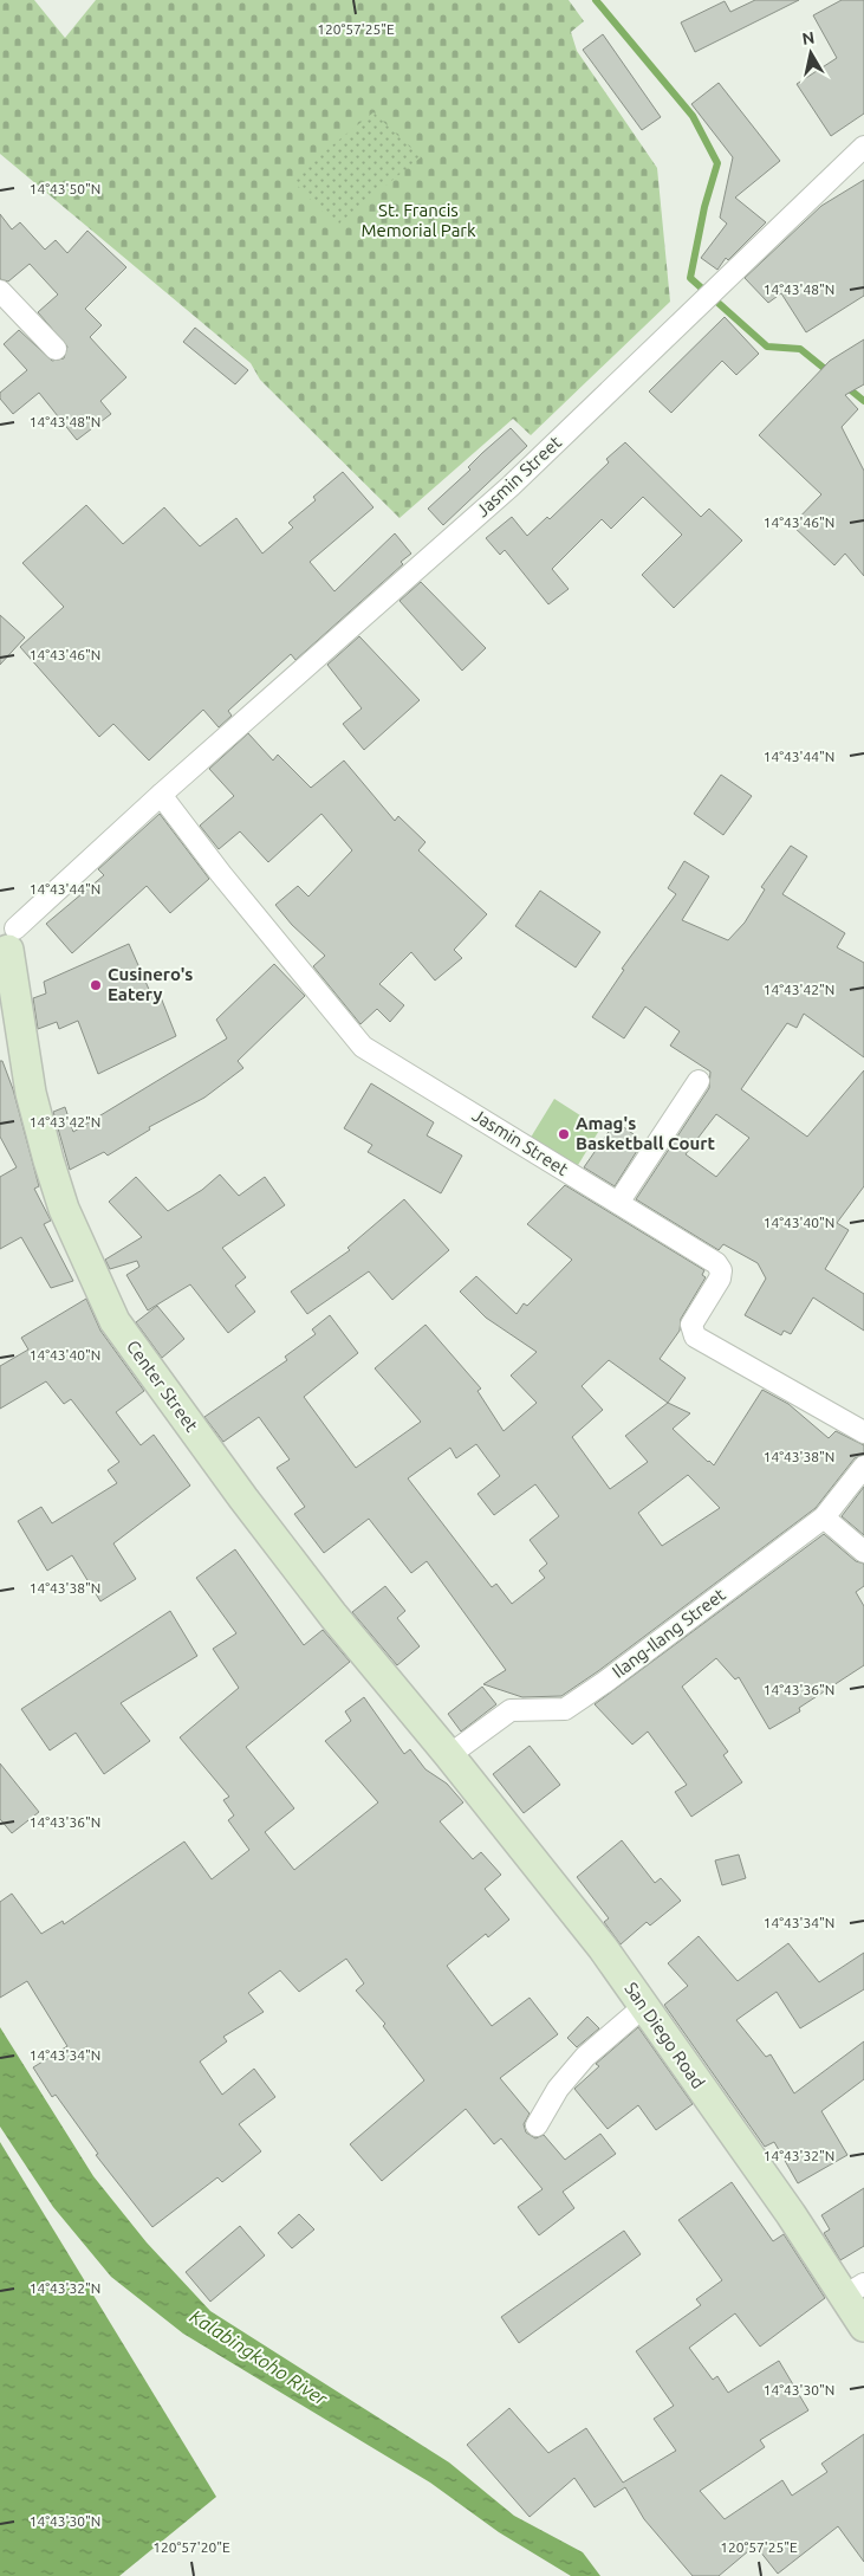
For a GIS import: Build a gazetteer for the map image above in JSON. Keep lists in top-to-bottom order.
{
  "streets": {
    "street": [
      "Jasmin Street",
      "Center Street",
      "Ilang-Ilang Street",
      "San Diego Road"
    ]
  },
  "crossings": [
    ["Jasmin Street", "Center Street"],
    ["Center Street", "Ilang-Ilang Street"],
    ["Center Street", "San Diego Road"],
    ["Ilang-Ilang Street", "San Diego Road"]
  ],
  "water": ["Kalabingkoho River"],
  "parks": ["St. Francis Memorial Park"],
  "places": ["Cusinero's Eatery", "Amag's Basketball Court"],
  "north": "top",
  "coordinates": [
    "120°57'25\"E",
    "14°43'50\"N",
    "14°43'48\"N",
    "14°43'46\"N",
    "14°43'44\"N",
    "14°43'42\"N",
    "14°43'40\"N",
    "14°43'38\"N",
    "14°43'36\"N",
    "14°43'34\"N",
    "14°43'32\"N",
    "14°43'30\"N",
    "120°57'20\"E"
  ]
}
